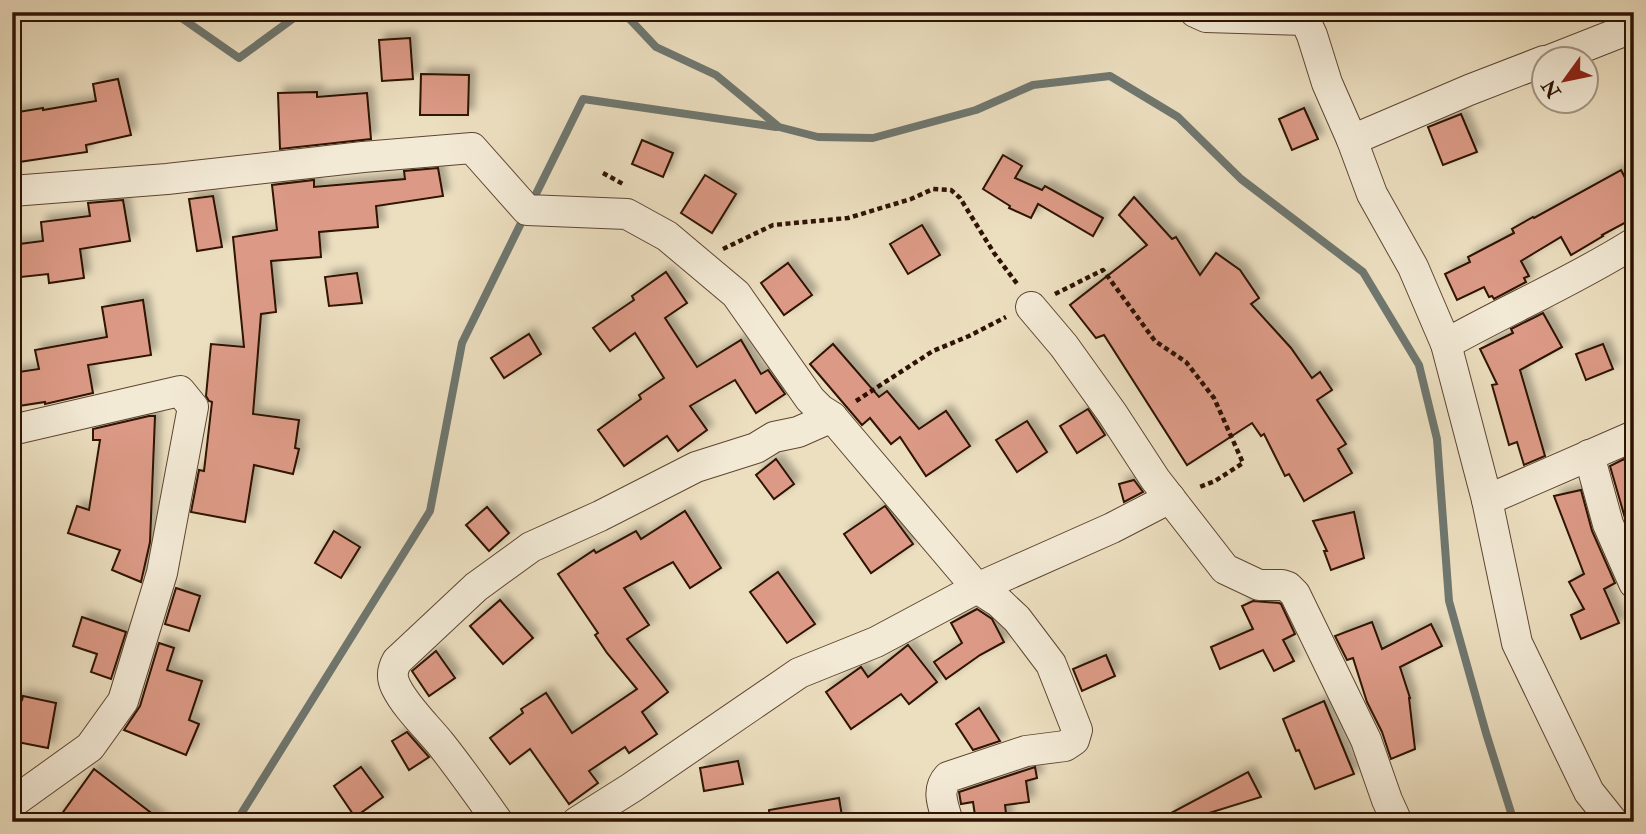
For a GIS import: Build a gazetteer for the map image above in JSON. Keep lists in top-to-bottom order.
{
  "north": "bottom left"
}
